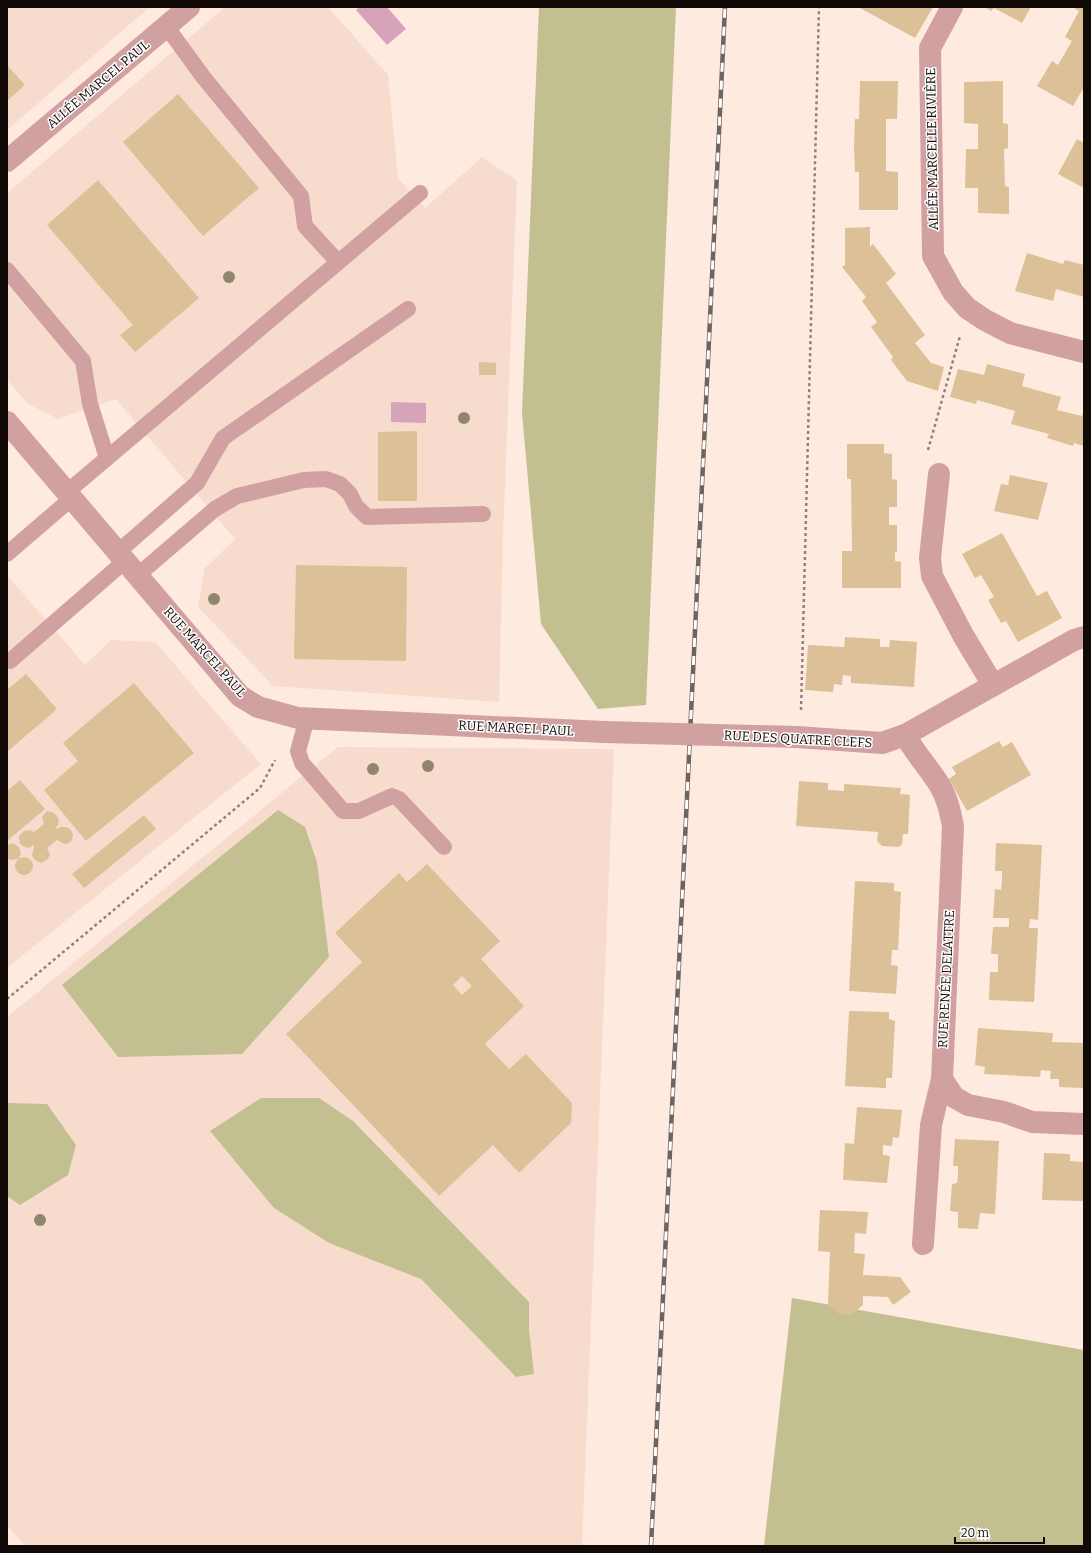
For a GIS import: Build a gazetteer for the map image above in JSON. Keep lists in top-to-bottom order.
{
  "streets": {
    "street": [
      "ALLÉE MARCEL PAUL",
      "ALLÉE MARCELLE RIVIÈRE",
      "RUE MARCEL PAUL",
      "RUE DES QUATRE CLEFS",
      "RUE RENÉE DELATTRE"
    ]
  },
  "crossings": [
    ["RUE MARCEL PAUL", "RUE DES QUATRE CLEFS"],
    ["RUE DES QUATRE CLEFS", "RUE RENÉE DELATTRE"]
  ],
  "scale_bar": "20 m"
}
